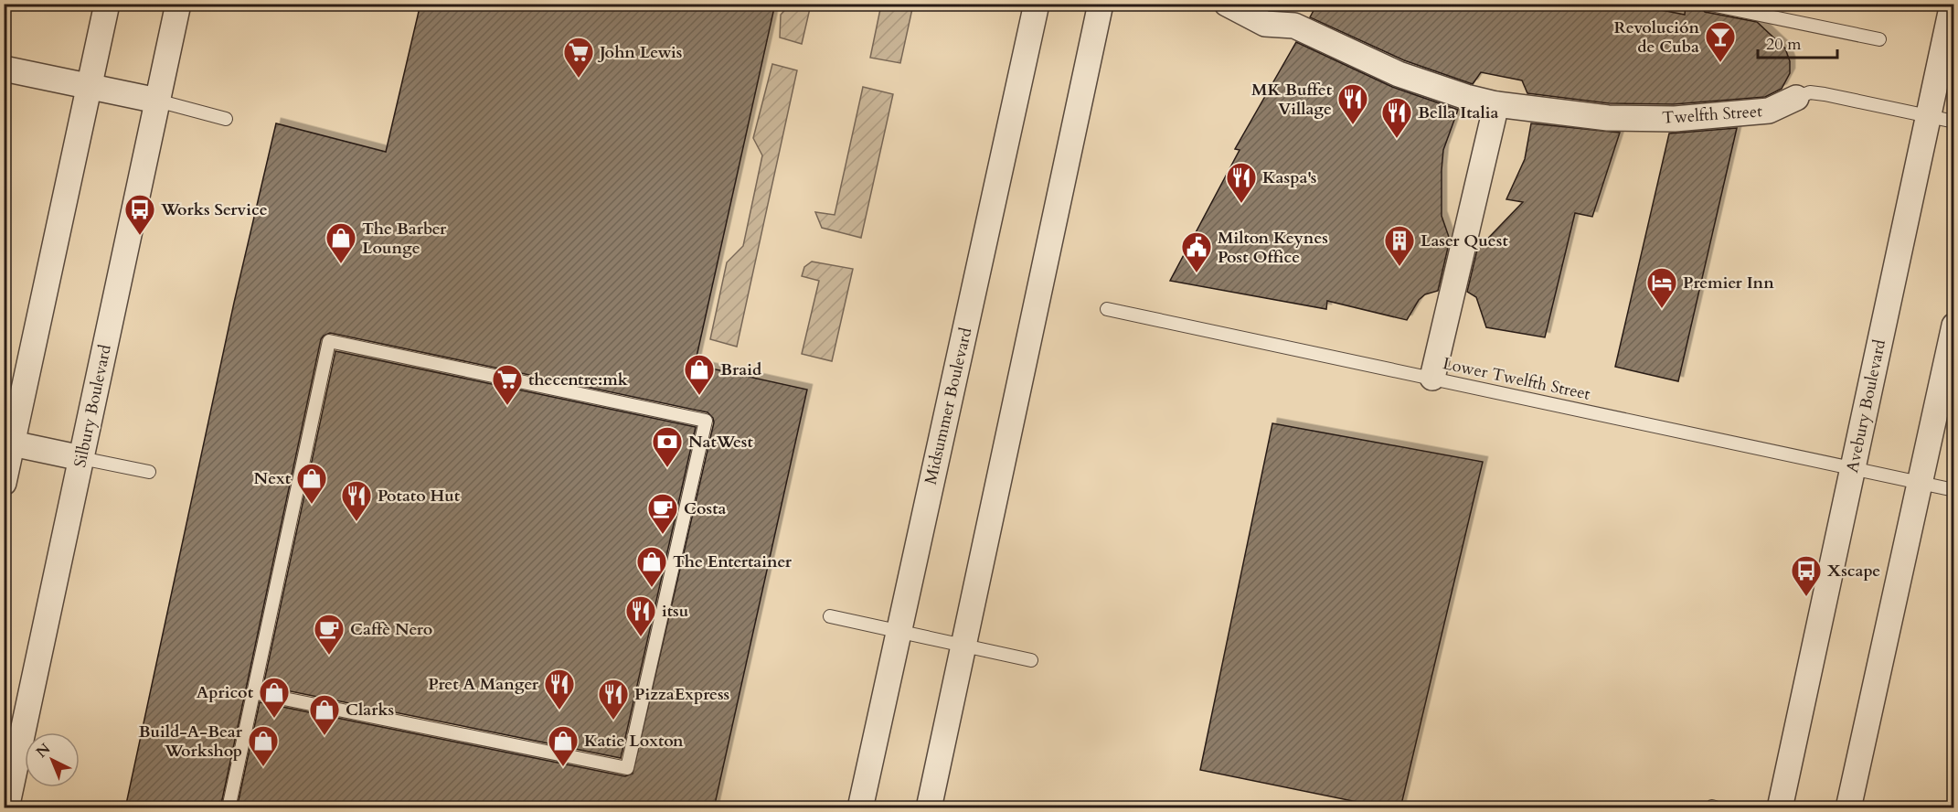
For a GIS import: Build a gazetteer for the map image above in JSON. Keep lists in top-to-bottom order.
{
  "streets": {
    "street": [
      "Twelfth Street",
      "Silbury Boulevard",
      "Midsummer Boulevard",
      "Avebury Boulevard"
    ],
    "lane": ["Lower Twelfth Street"]
  },
  "crossings": [
    ["Twelfth Street", "Avebury Boulevard"],
    ["Lower Twelfth Street", "Avebury Boulevard"]
  ],
  "places": {
    "bar": ["Revolución de Cuba"],
    "supermarket": ["John Lewis", "thecentre:mk"],
    "restaurant": [
      "MK Buffet Village",
      "Bella Italia",
      "Kaspa's",
      "Potato Hut",
      "itsu",
      "Pret A Manger",
      "PizzaExpress"
    ],
    "bus stop": ["Works Service", "Xscape"],
    "shop": [
      "The Barber Lounge",
      "Braid",
      "Next",
      "The Entertainer",
      "Apricot",
      "Clarks",
      "Build-A-Bear Workshop",
      "Katie Loxton"
    ],
    "building": ["Laser Quest"],
    "public building": ["Milton Keynes Post Office"],
    "hotel": ["Premier Inn"],
    "bank": ["NatWest"],
    "cafe": ["Costa", "Caffè Nero"]
  },
  "scale_bar": "20 m",
  "north": "top left"
}
